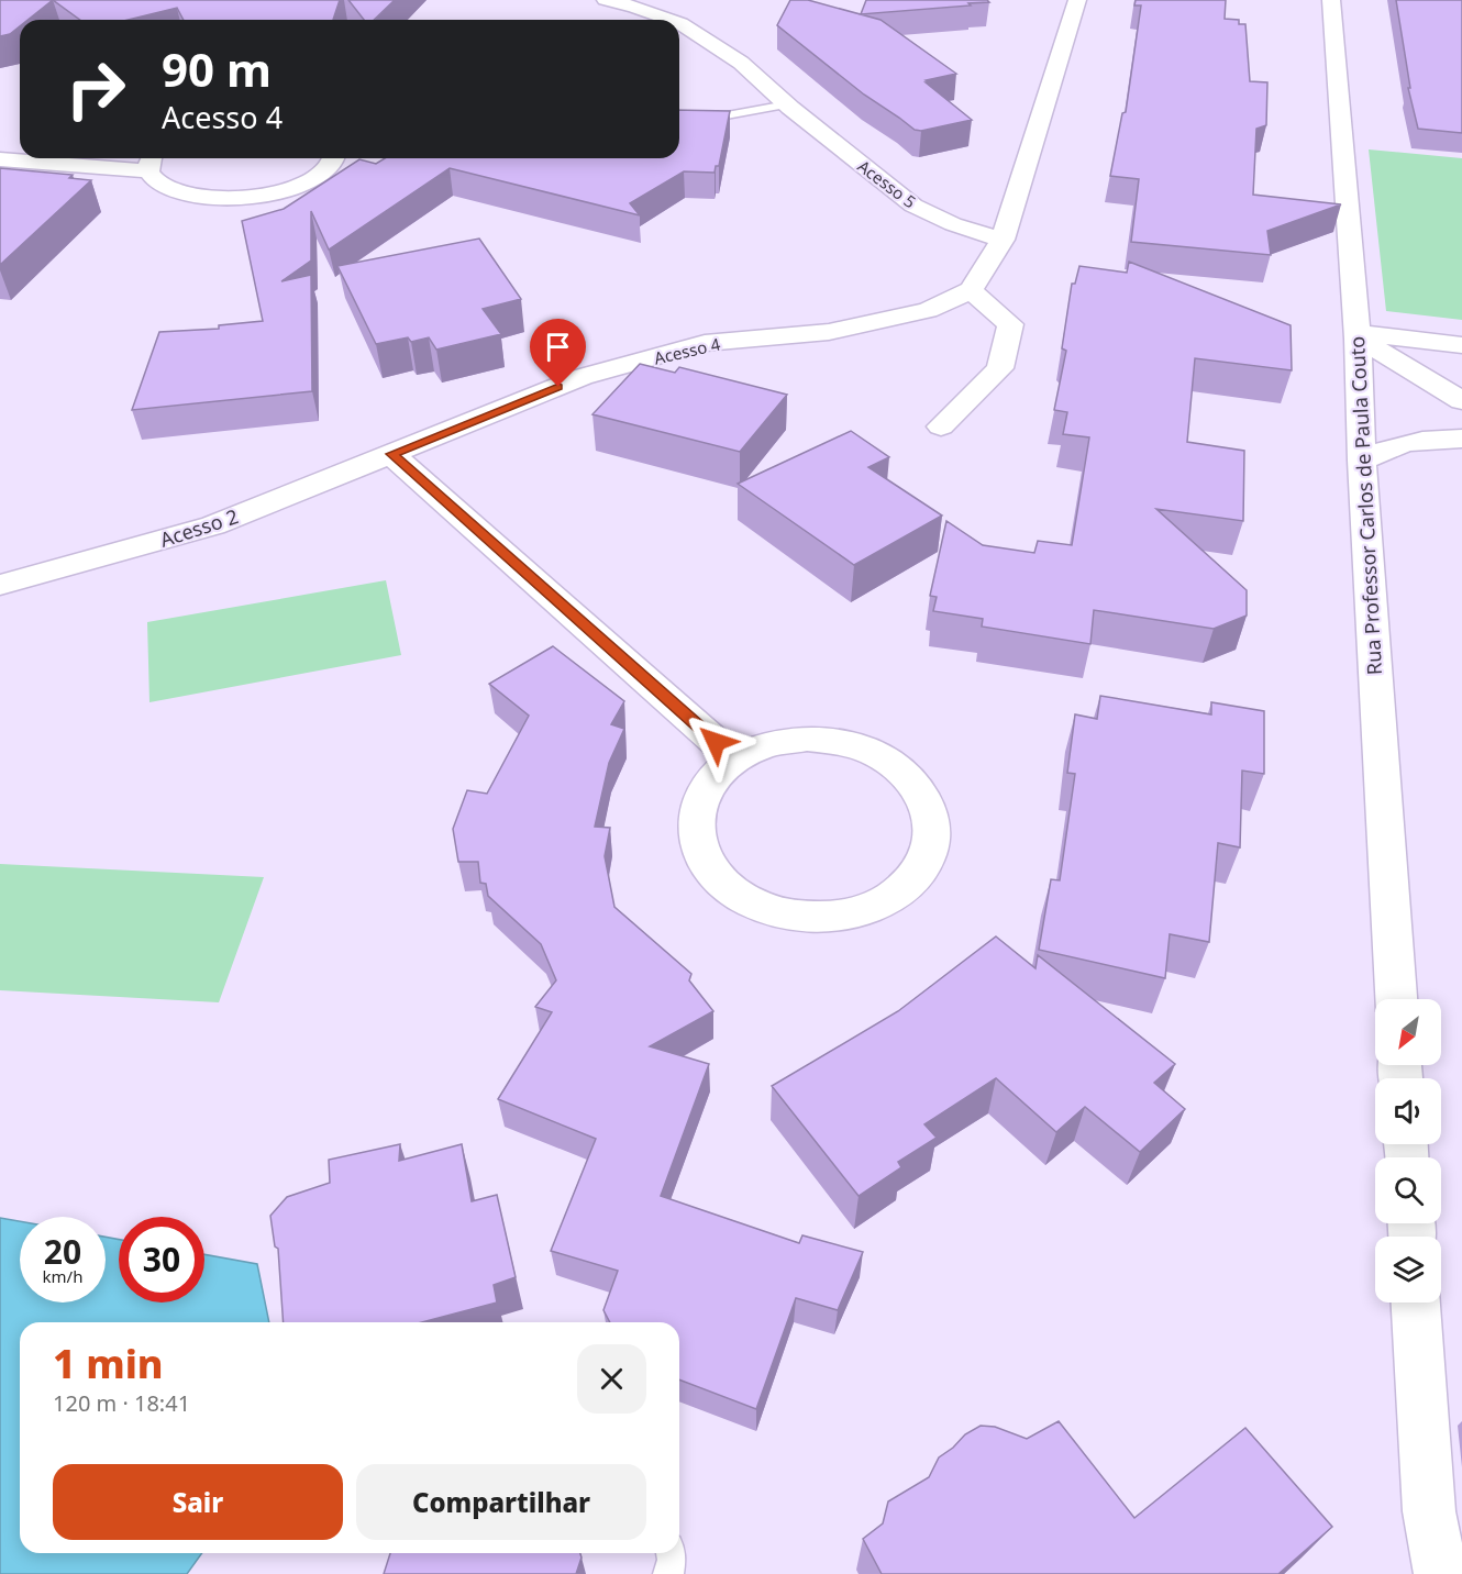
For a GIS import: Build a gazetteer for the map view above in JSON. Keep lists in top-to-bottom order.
{
  "streets": {
    "street": [
      "Acesso 5",
      "Acesso 4",
      "Rua Professor Carlos de Paula Couto",
      "Acesso 2"
    ]
  },
  "crossings": [
    ["Acesso 4", "Acesso 2"]
  ],
  "north": "bottom left",
  "page": {
    "turn": ["90 m", "Acesso 4"],
    "speed": "20 km/h",
    "limit": "30",
    "heading": ["1 min", "120 m · 18:41"],
    "buttons": ["Sair", "Compartilhar"]
  }
}
